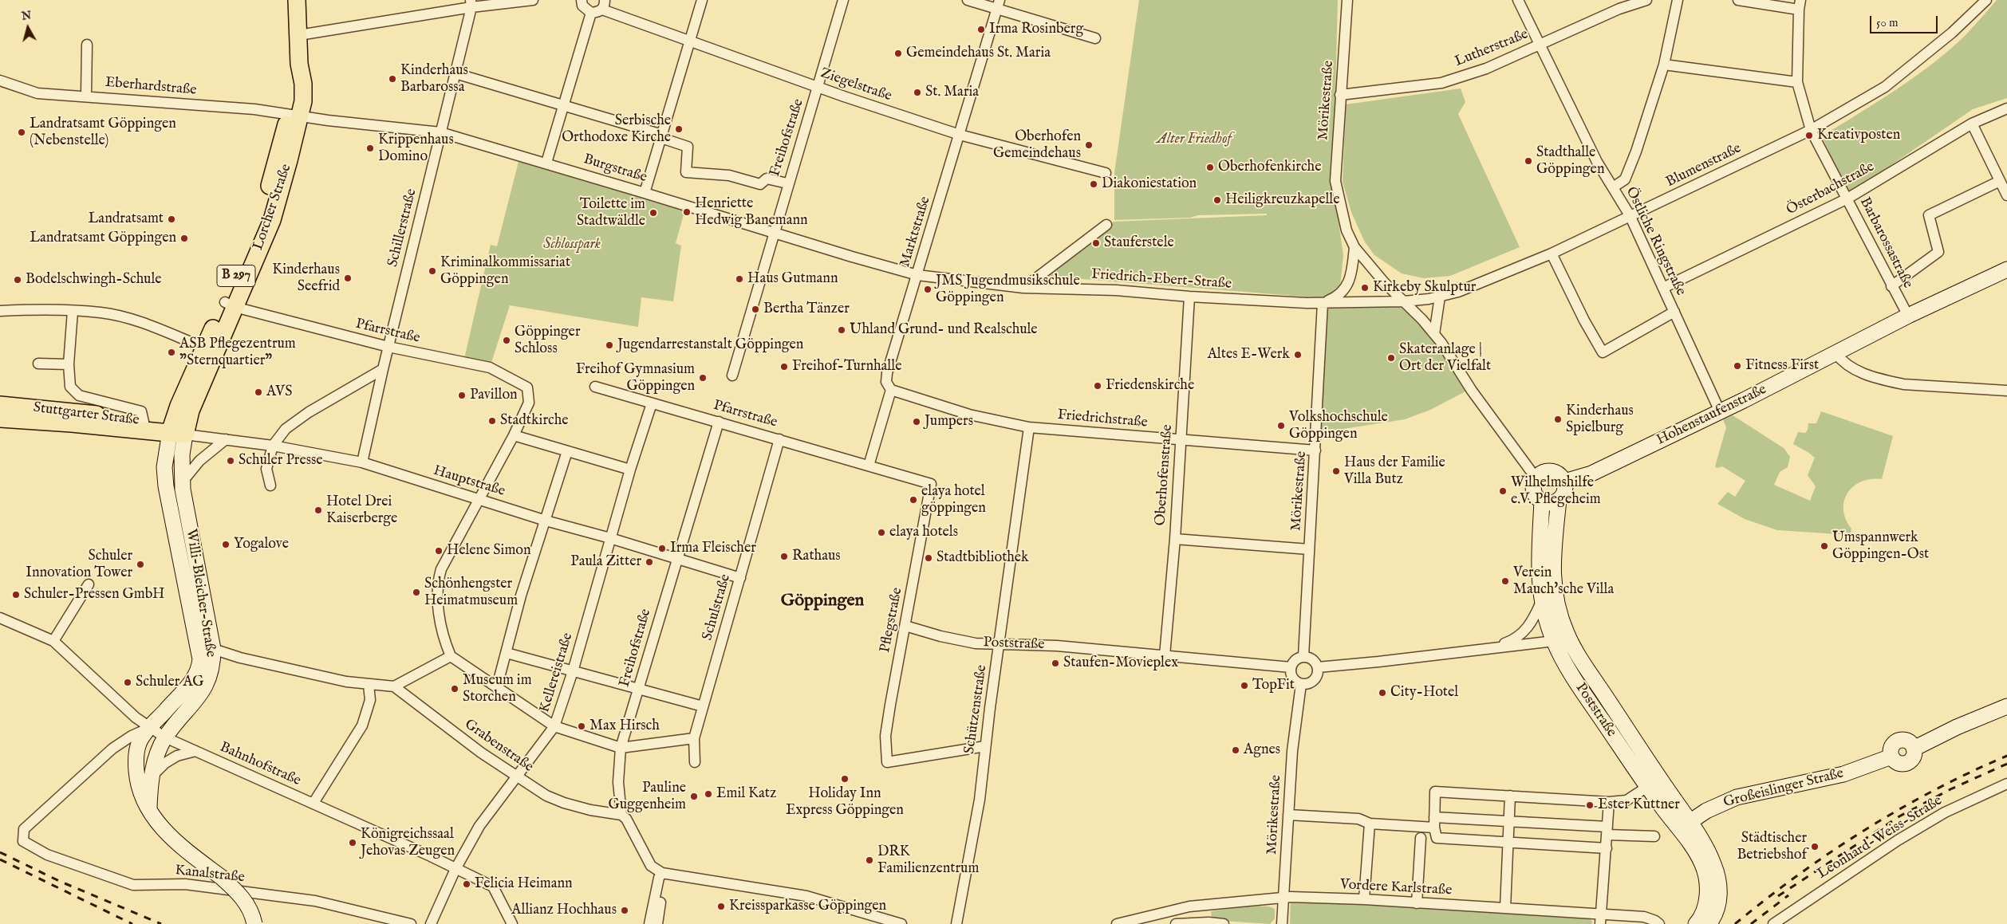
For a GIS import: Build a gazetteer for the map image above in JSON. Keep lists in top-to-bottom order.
{
  "streets": {
    "main road": [
      "Lorcher Straße",
      "B 297",
      "Stuttgarter Straße",
      "Hohenstaufenstraße",
      "Willi-Bleicher-Straße",
      "Poststraße",
      "Großeislinger Straße"
    ],
    "street": [
      "Lutherstraße",
      "Ziegelstraße",
      "Eberhardstraße",
      "Mörikestraße",
      "Freihofstraße",
      "Blumenstraße",
      "Burgstraße",
      "Österbachstraße",
      "Schillerstraße",
      "Marktstraße",
      "Östliche Ringstraße",
      "Barbarossastraße",
      "Friedrich-Ebert-Straße",
      "Pfarrstraße",
      "Friedrichstraße",
      "Oberhofenstraße",
      "Hauptstraße",
      "Schulstraße",
      "Pflegstraße",
      "Kellereistraße",
      "Schützenstraße",
      "Grabenstraße",
      "Bahnhofstraße",
      "Leonhard-Weiss-Straße",
      "Kanalstraße",
      "Vordere Karlstraße"
    ]
  },
  "crossings": [
    ["Lutherstraße", "Mörikestraße"],
    ["Lutherstraße", "Östliche Ringstraße"],
    ["Ziegelstraße", "Freihofstraße"],
    ["Ziegelstraße", "Marktstraße"],
    ["Eberhardstraße", "Burgstraße"],
    ["Eberhardstraße", "Lorcher Straße"],
    ["Mörikestraße", "Blumenstraße"],
    ["Mörikestraße", "Friedrich-Ebert-Straße"],
    ["Mörikestraße", "Hohenstaufenstraße"],
    ["Mörikestraße", "Friedrichstraße"],
    ["Mörikestraße", "Poststraße"],
    ["Mörikestraße", "Vordere Karlstraße"],
    ["Freihofstraße", "Burgstraße"],
    ["Freihofstraße", "Pfarrstraße"],
    ["Freihofstraße", "Hauptstraße"],
    ["Freihofstraße", "Grabenstraße"],
    ["Blumenstraße", "Östliche Ringstraße"],
    ["Blumenstraße", "Barbarossastraße"],
    ["Blumenstraße", "Friedrich-Ebert-Straße"],
    ["Burgstraße", "Lorcher Straße"],
    ["Burgstraße", "Schillerstraße"],
    ["Burgstraße", "Marktstraße"],
    ["Burgstraße", "Friedrich-Ebert-Straße"],
    ["Österbachstraße", "Östliche Ringstraße"],
    ["Österbachstraße", "Barbarossastraße"],
    ["Lorcher Straße", "Pfarrstraße"],
    ["Lorcher Straße", "Stuttgarter Straße"],
    ["Lorcher Straße", "Hauptstraße"],
    ["Lorcher Straße", "Willi-Bleicher-Straße"],
    ["Schillerstraße", "Pfarrstraße"],
    ["Schillerstraße", "Hauptstraße"],
    ["Marktstraße", "Friedrich-Ebert-Straße"],
    ["Marktstraße", "Pfarrstraße"],
    ["Marktstraße", "Friedrichstraße"],
    ["Östliche Ringstraße", "Hohenstaufenstraße"],
    ["Barbarossastraße", "Hohenstaufenstraße"],
    ["Friedrich-Ebert-Straße", "Oberhofenstraße"],
    ["Pfarrstraße", "Schulstraße"],
    ["Pfarrstraße", "Pflegstraße"],
    ["Pfarrstraße", "Kellereistraße"],
    ["Stuttgarter Straße", "Hauptstraße"],
    ["Stuttgarter Straße", "Willi-Bleicher-Straße"],
    ["Friedrichstraße", "Oberhofenstraße"],
    ["Friedrichstraße", "Schützenstraße"],
    ["Oberhofenstraße", "Poststraße"],
    ["Hauptstraße", "Willi-Bleicher-Straße"],
    ["Hauptstraße", "Schulstraße"],
    ["Hauptstraße", "Kellereistraße"],
    ["Willi-Bleicher-Straße", "Bahnhofstraße"],
    ["Willi-Bleicher-Straße", "Kanalstraße"],
    ["Pflegstraße", "Poststraße"],
    ["Pflegstraße", "Schützenstraße"],
    ["Poststraße", "Schützenstraße"],
    ["Poststraße", "Großeislinger Straße"],
    ["Kellereistraße", "Grabenstraße"],
    ["Kellereistraße", "Bahnhofstraße"],
    ["Bahnhofstraße", "Kanalstraße"]
  ],
  "districts": ["Göppingen"],
  "parks": ["Alter Friedhof", "Schlosspark"],
  "places": [
    "Irma Rosinberg",
    "Gemeindehaus St. Maria",
    "Kinderhaus Barbarossa",
    "St. Maria",
    "Serbische Orthodoxe Kirche",
    "Landratsamt Göppingen (Nebenstelle)",
    "Kreativposten",
    "Oberhofen Gemeindehaus",
    "Krippenhaus Domino",
    "Stadthalle Göppingen",
    "Oberhofenkirche",
    "Diakoniestation",
    "Heiligkreuzkapelle",
    "Henriette Hedwig Banemann",
    "Toilette im Stadtwäldle",
    "Landratsamt",
    "Landratsamt Göppingen",
    "Stauferstele",
    "Kriminalkommissariat Göppingen",
    "Kinderhaus Seefrid",
    "Haus Gutmann",
    "Bodelschwingh-Schule",
    "Kirkeby Skulptur",
    "JMS Jugendmusikschule Göppingen",
    "Bertha Tänzer",
    "Uhland Grund- und Realschule",
    "Göppinger Schloss",
    "Jugendarrestanstalt Göppingen",
    "ASB Pflegezentrum \"Sternquartier\"",
    "Altes E-Werk",
    "Skateranlage | Ort der Vielfalt",
    "Fitness First",
    "Freihof-Turnhalle",
    "Freihof Gymnasium Göppingen",
    "Friedenskirche",
    "AVS",
    "Pavillon",
    "Kinderhaus Spielburg",
    "Stadtkirche",
    "Jumpers",
    "Volkshochschule Göppingen",
    "Schuler Presse",
    "Haus der Familie Villa Butz",
    "Wilhelmshilfe e.V. Pflegeheim",
    "elaya hotel göppingen",
    "Hotel Drei Kaiserberge",
    "elaya hotels",
    "Yogalove",
    "Umspannwerk Göppingen-Ost",
    "Irma Fleischer",
    "Helene Simon",
    "Rathaus",
    "Stadtbibliothek",
    "Paula Zitter",
    "Schuler Innovation Tower",
    "Verein Mauch'sche Villa",
    "Schönhengster Heimatmuseum",
    "Schuler-Pressen GmbH",
    "Staufen-Movieplex",
    "Schuler AG",
    "TopFit",
    "Museum im Storchen",
    "City-Hotel",
    "Max Hirsch",
    "Agnes",
    "Holiday Inn Express Göppingen",
    "Emil Katz",
    "Pauline Guggenheim",
    "Ester Kuttner",
    "Königreichssaal Jehovas Zeugen",
    "Städtischer Betriebshof",
    "DRK Familienzentrum",
    "Felicia Heimann",
    "Kreissparkasse Göppingen",
    "Allianz Hochhaus"
  ],
  "scale_bar": "50 m",
  "north": "top"
}
